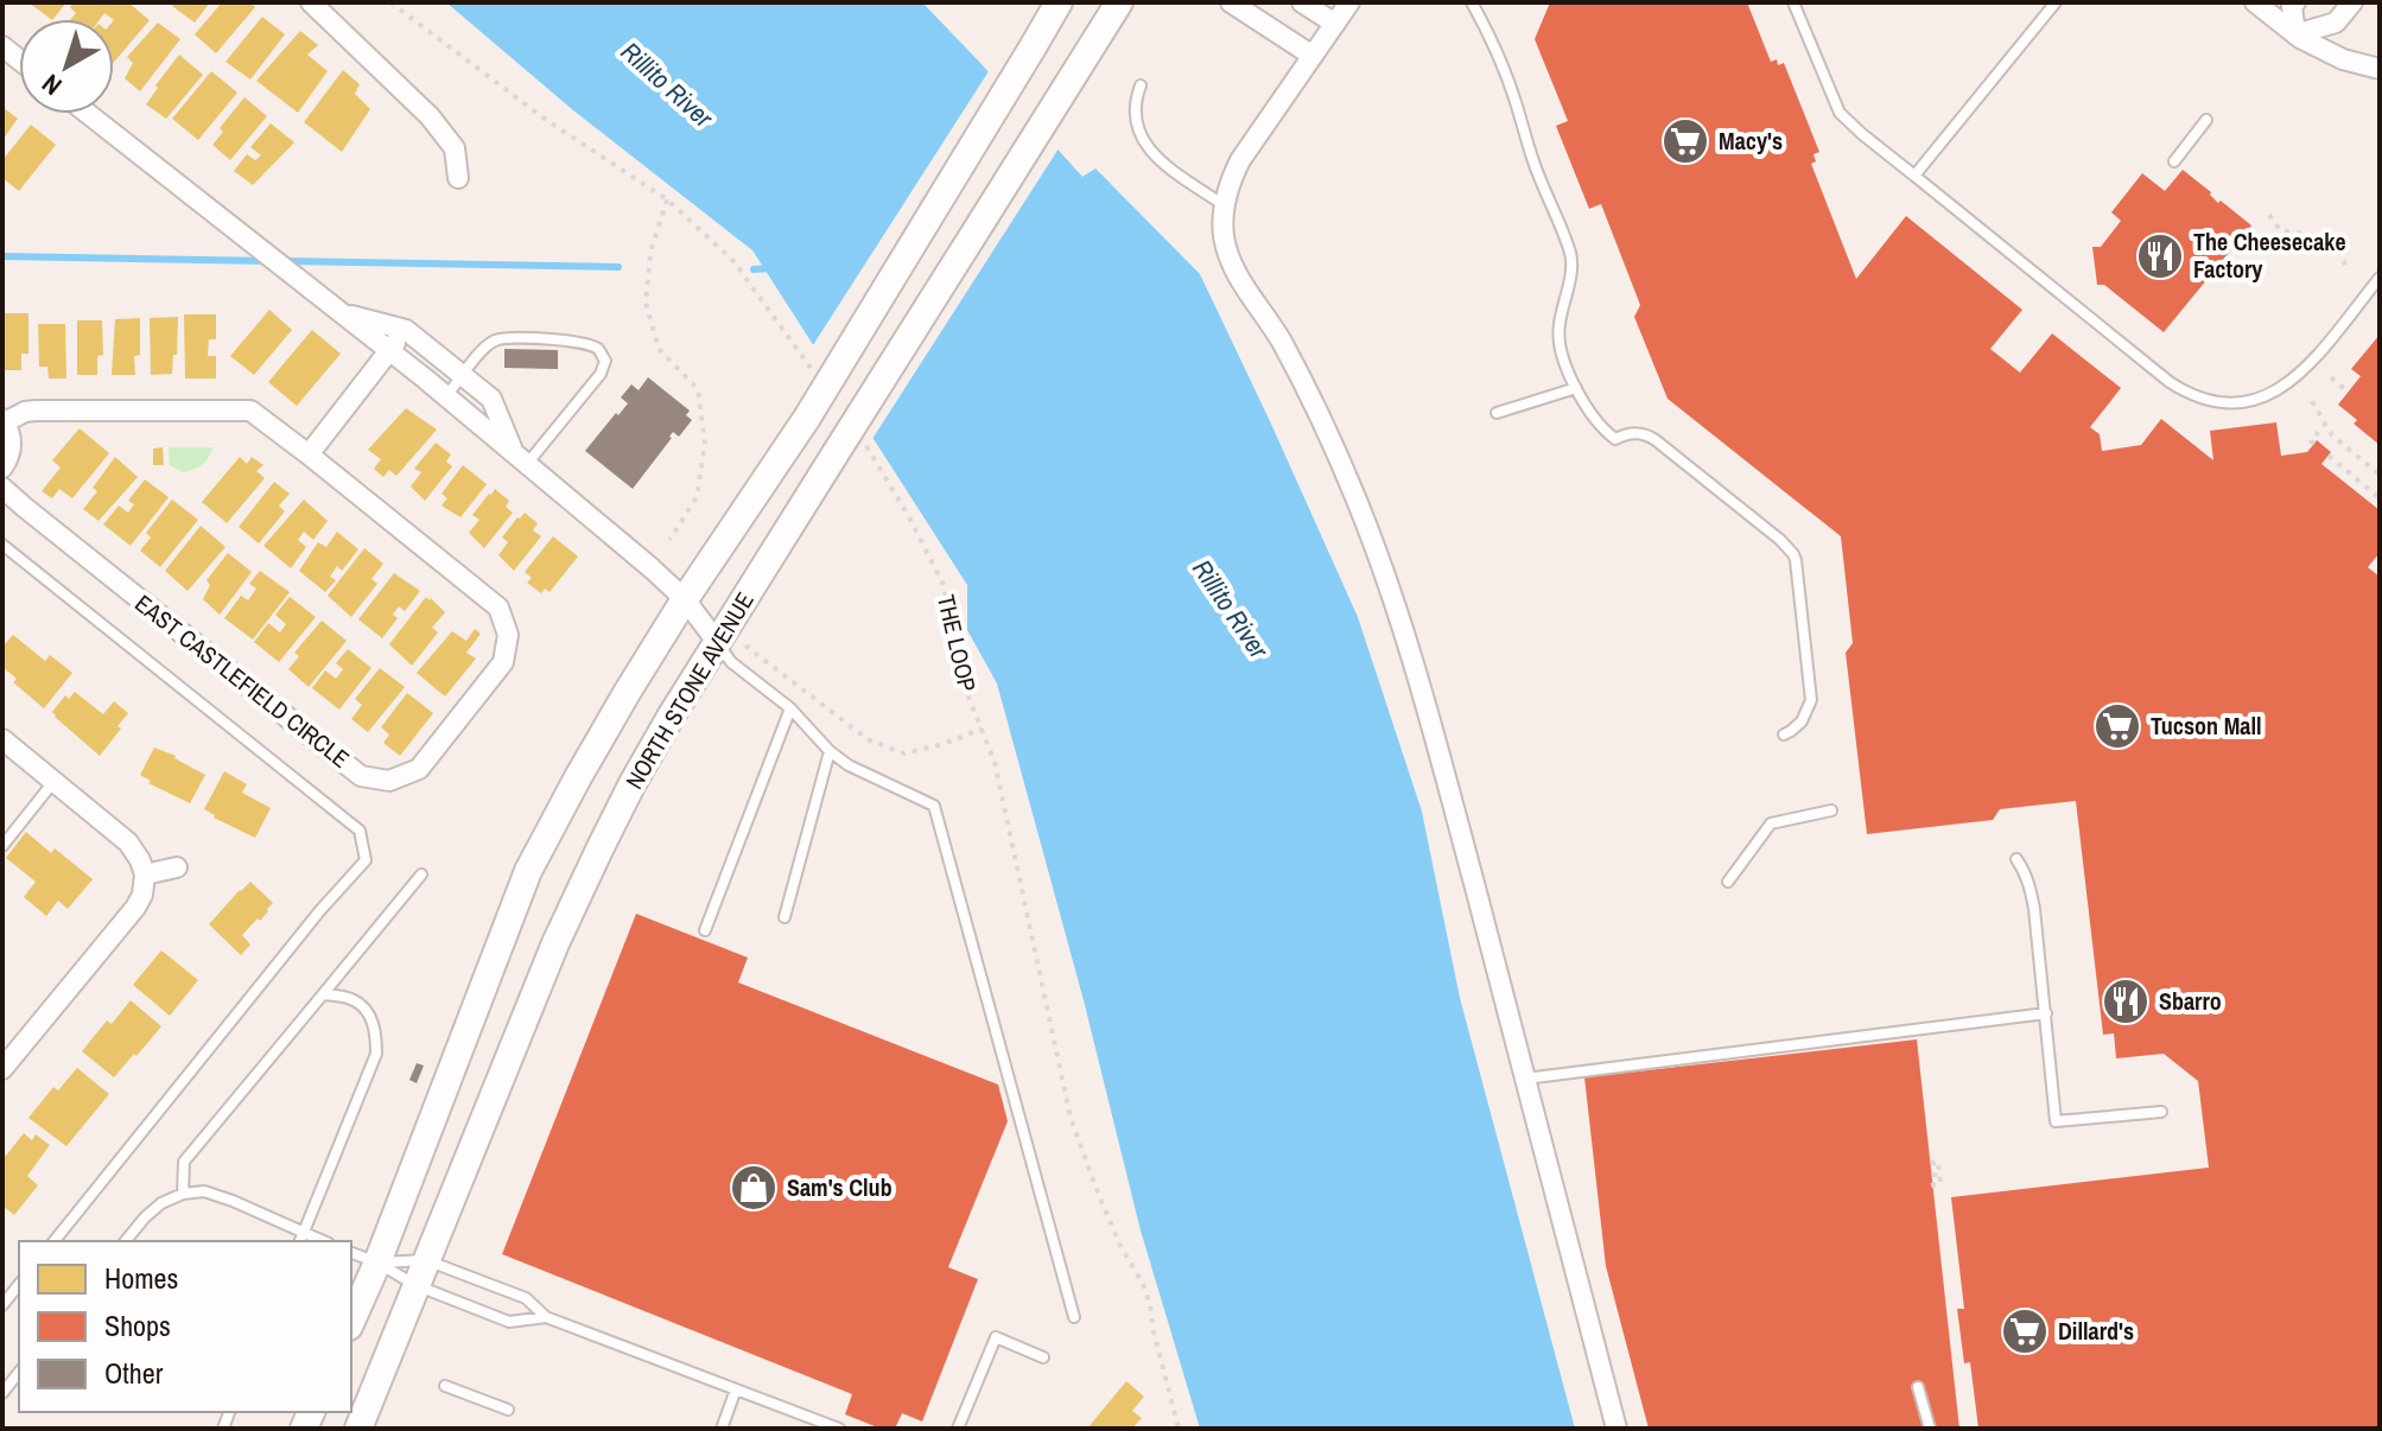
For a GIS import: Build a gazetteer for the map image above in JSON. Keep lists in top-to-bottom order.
{
  "streets": {
    "main road": ["NORTH STONE AVENUE"],
    "street": ["EAST CASTLEFIELD CIRCLE"],
    "path": ["THE LOOP"]
  },
  "water": ["Rillito River"],
  "places": {
    "supermarket": ["Macy's", "Tucson Mall", "Dillard's"],
    "restaurant": ["The Cheesecake Factory", "Sbarro"],
    "shop": ["Sam's Club"]
  },
  "legend": ["Homes", "Shops", "Other"],
  "north": "bottom left"
}
